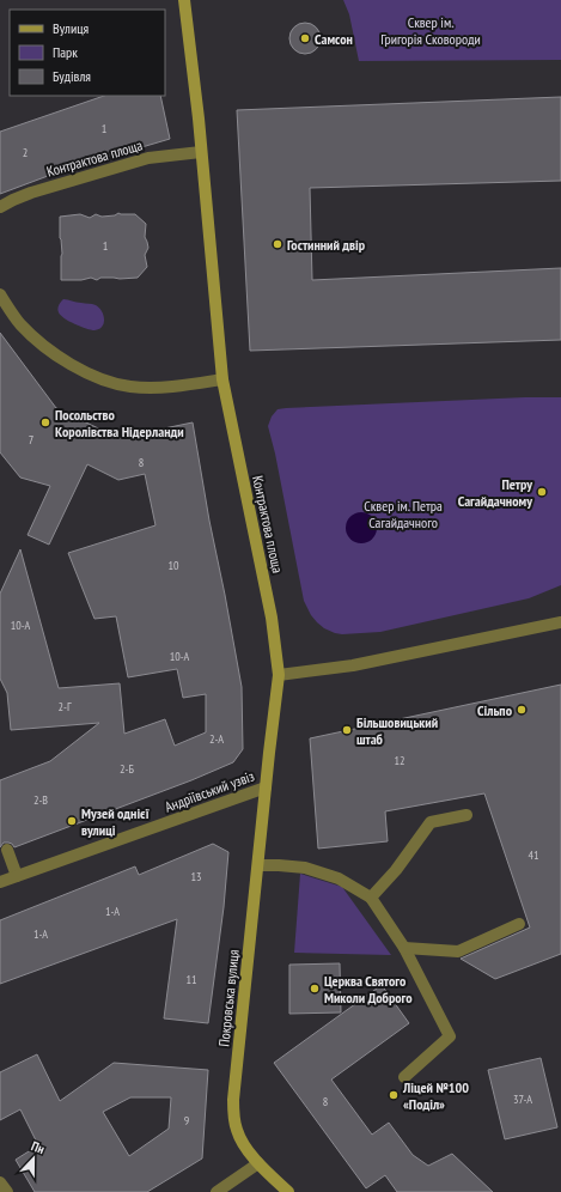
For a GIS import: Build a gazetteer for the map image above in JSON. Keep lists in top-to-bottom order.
{
  "streets": {
    "street": ["Контрактова площа", "Андріївський узвіз", "Покровська вулиця"]
  },
  "crossings": [
    ["Контрактова площа", "Андріївський узвіз"],
    ["Контрактова площа", "Покровська вулиця"],
    ["Андріївський узвіз", "Покровська вулиця"]
  ],
  "parks": ["Сквер ім. Григорія Сковороди", "Сквер ім. Петра Сагайдачного"],
  "places": [
    "Самсон",
    "Гостинний двір",
    "Посольство Королівства Нідерланди",
    "Петру Сагайдачному",
    "Сільпо",
    "Більшовицький штаб",
    "Музей однієї вулиці",
    "Церква Святого Миколи Доброго",
    "Ліцей №100 «Поділ»"
  ],
  "house_numbers": [
    "1",
    "2",
    "1",
    "7",
    "8",
    "10",
    "10-А",
    "10-А",
    "2-Г",
    "2-А",
    "12",
    "2-Б",
    "2-В",
    "41",
    "13",
    "1-А",
    "1-А",
    "11",
    "37-А",
    "8",
    "9"
  ],
  "legend": ["Вулиця", "Парк", "Будівля"],
  "north": "top"
}
